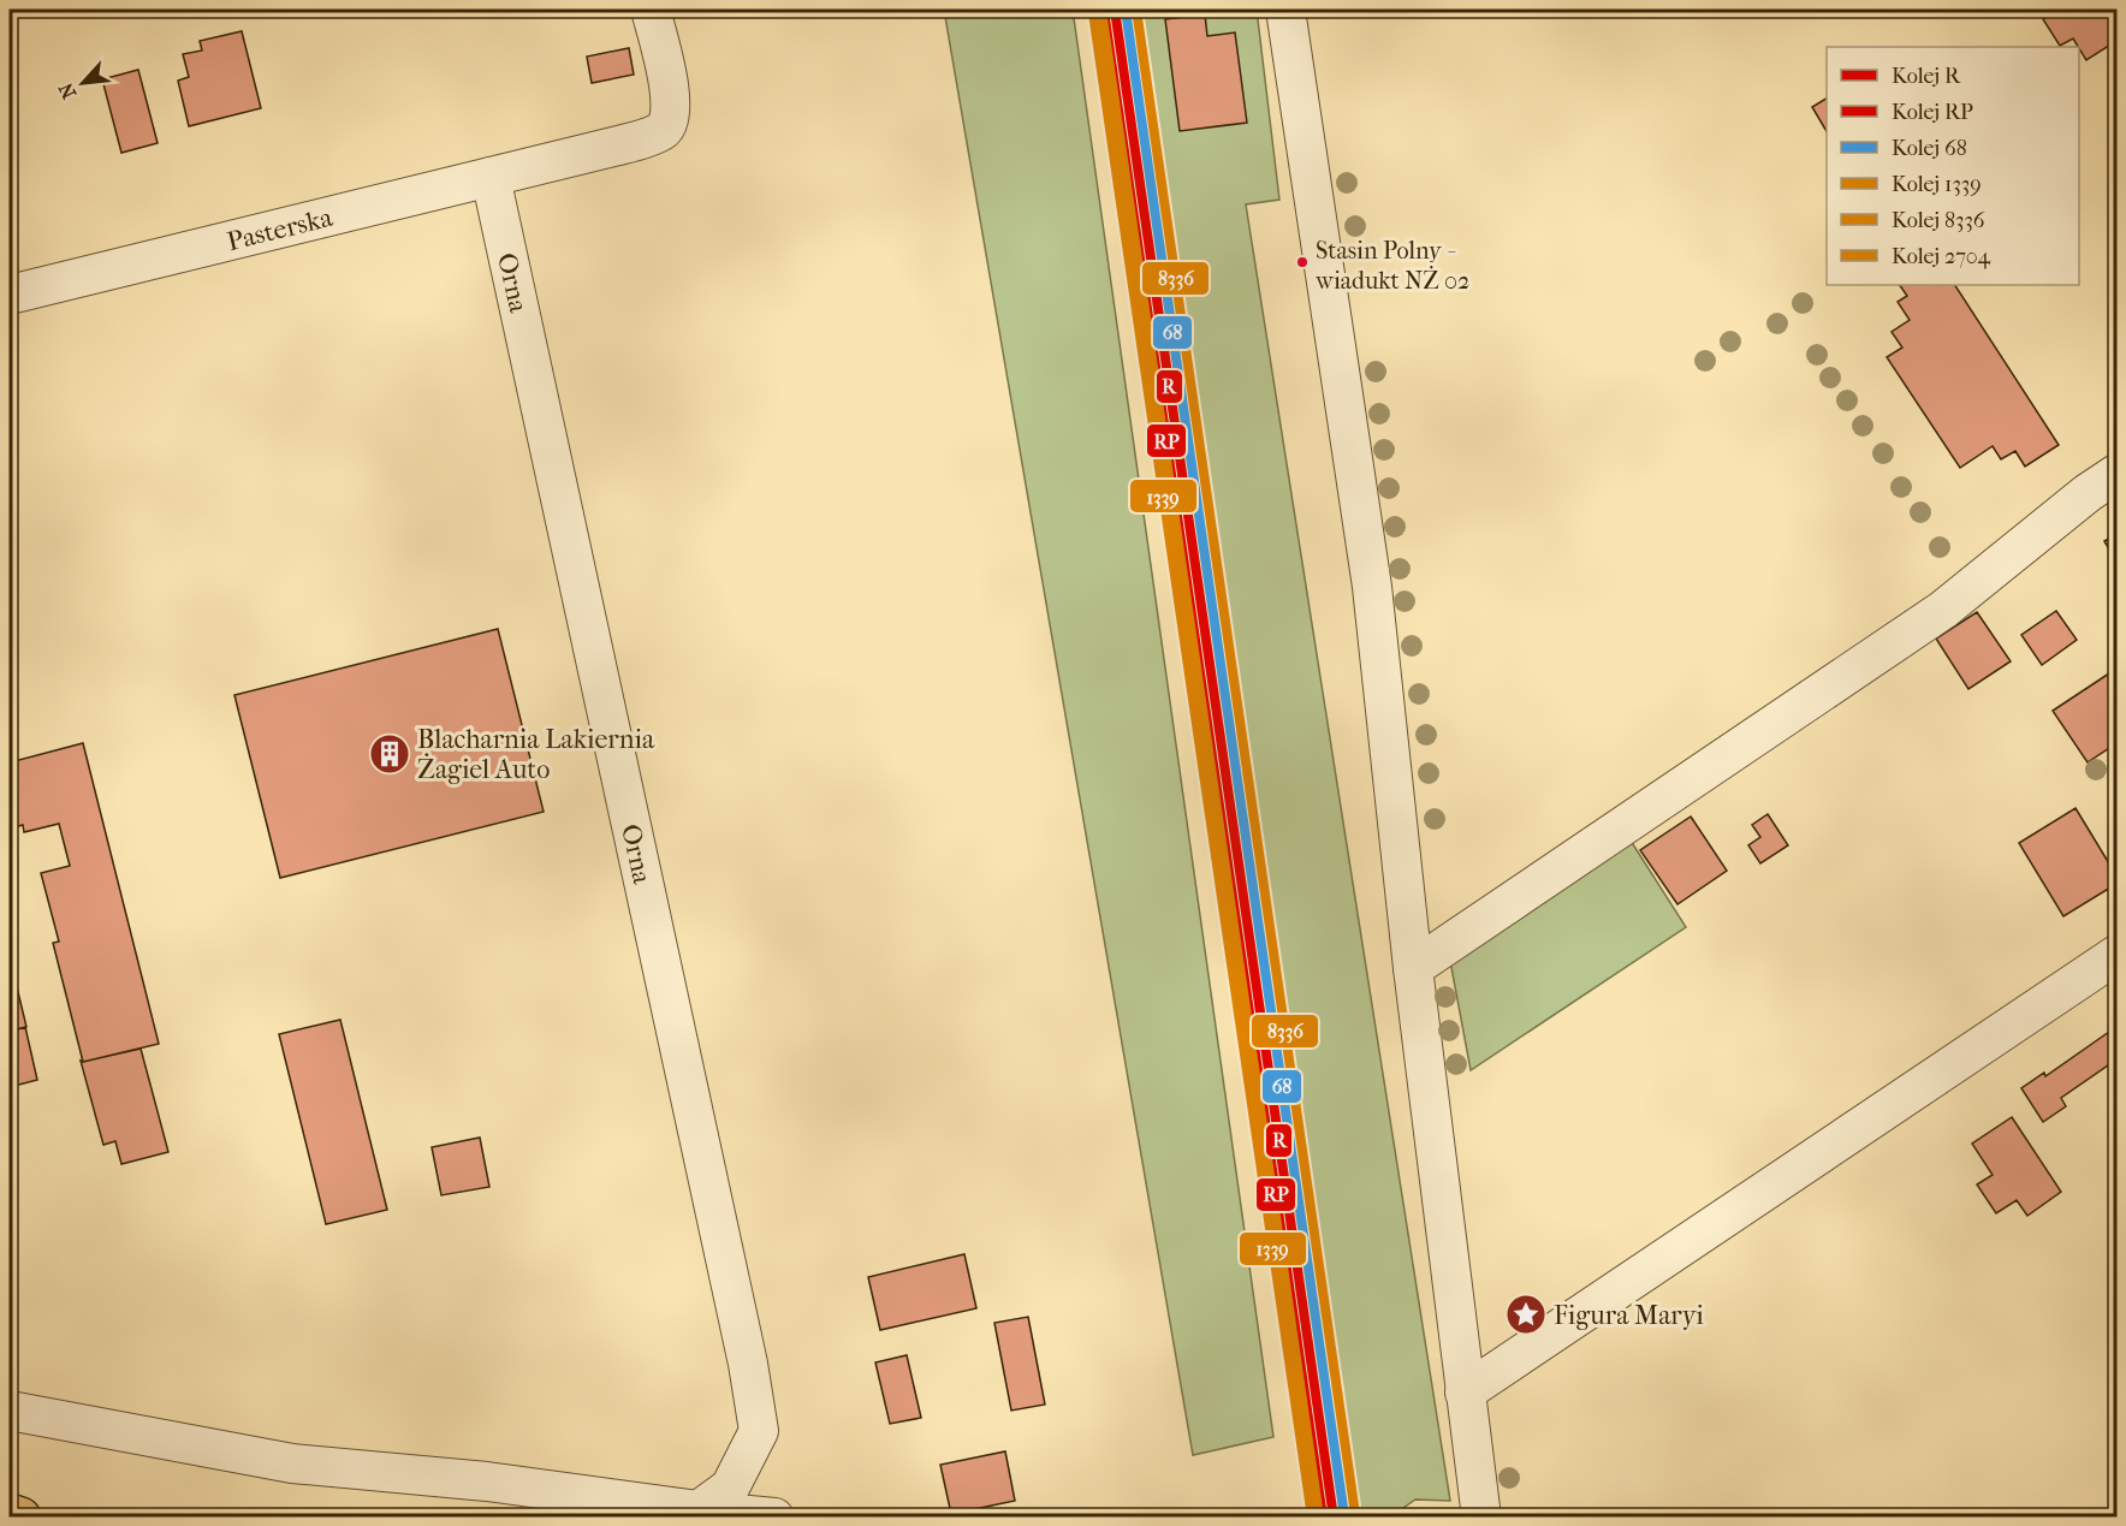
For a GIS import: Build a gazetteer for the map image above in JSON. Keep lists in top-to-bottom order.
{
  "streets": {
    "street": ["Pasterska", "Orna"]
  },
  "crossings": [
    ["Pasterska", "Orna"]
  ],
  "places": {
    "other": ["Stasin Polny - wiadukt NŻ 02"],
    "building": ["Blacharnia Lakiernia Żagiel Auto"],
    "place": ["Figura Maryi"]
  },
  "lines": [
    "rail line R",
    "rail line 68",
    "rail line 8336",
    "rail line 2704",
    "rail line RP",
    "rail line 1339"
  ],
  "legend": [
    "Kolej R",
    "Kolej RP",
    "Kolej 68",
    "Kolej 1339",
    "Kolej 8336",
    "Kolej 2704"
  ],
  "north": "bottom left"
}
